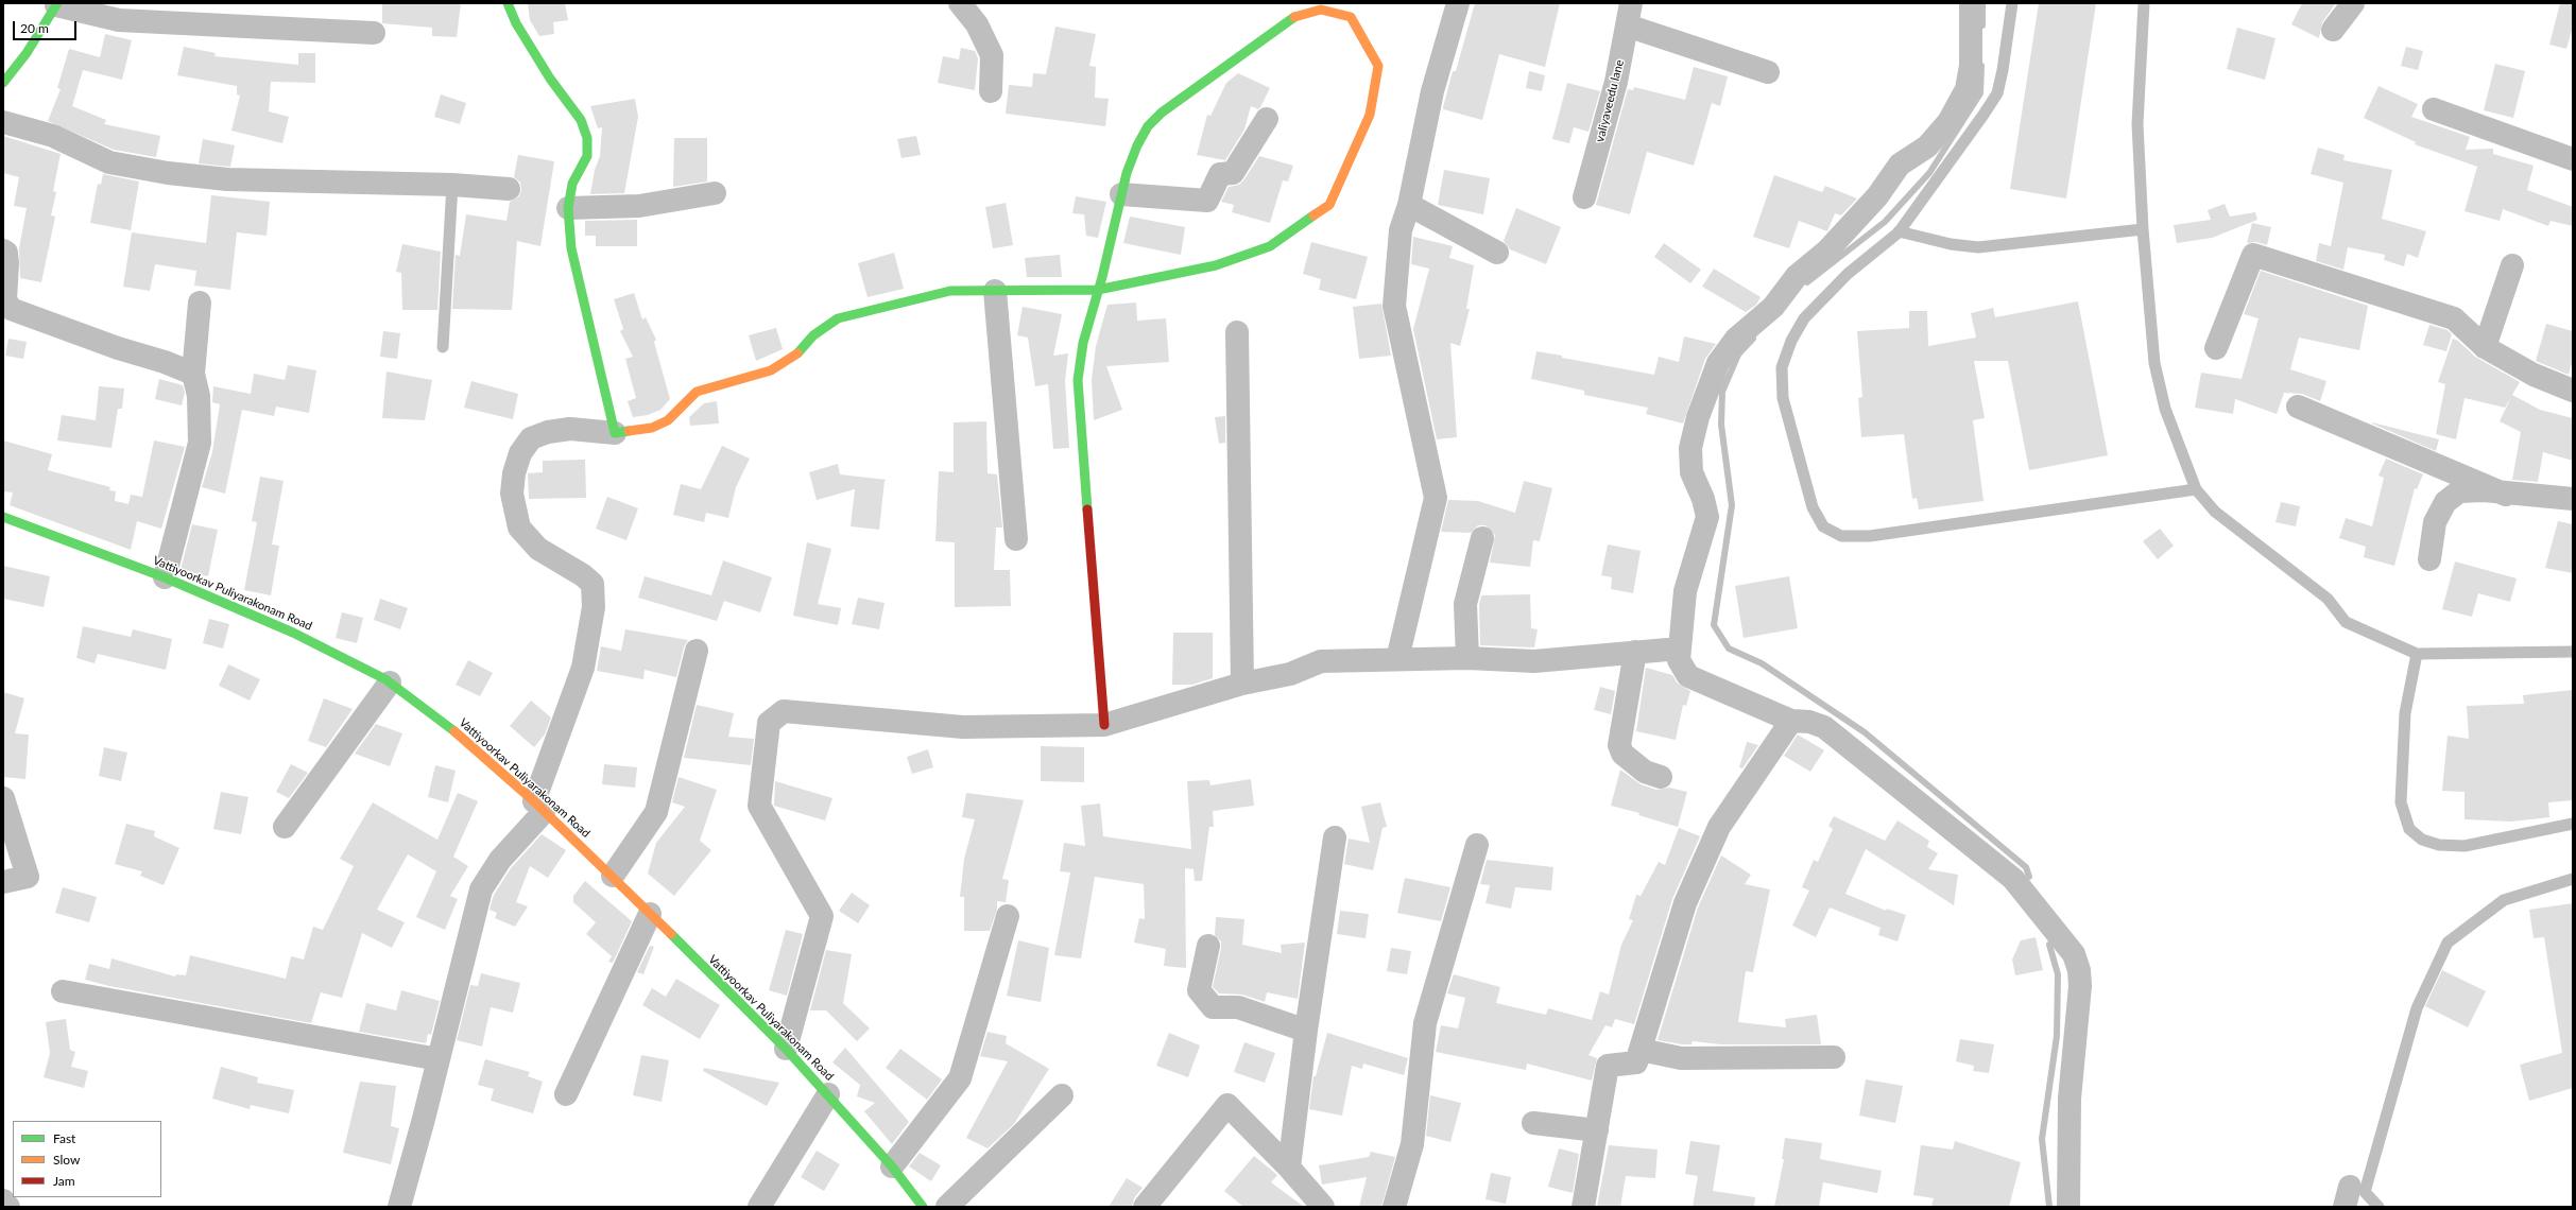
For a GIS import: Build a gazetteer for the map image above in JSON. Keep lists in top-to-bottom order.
{
  "streets": {
    "street": ["valiyaveedu lane", "Vattiyoorkav Puliyarakonam Road"]
  },
  "legend": ["Fast", "Slow", "Jam"],
  "scale_bar": "20 m"
}
